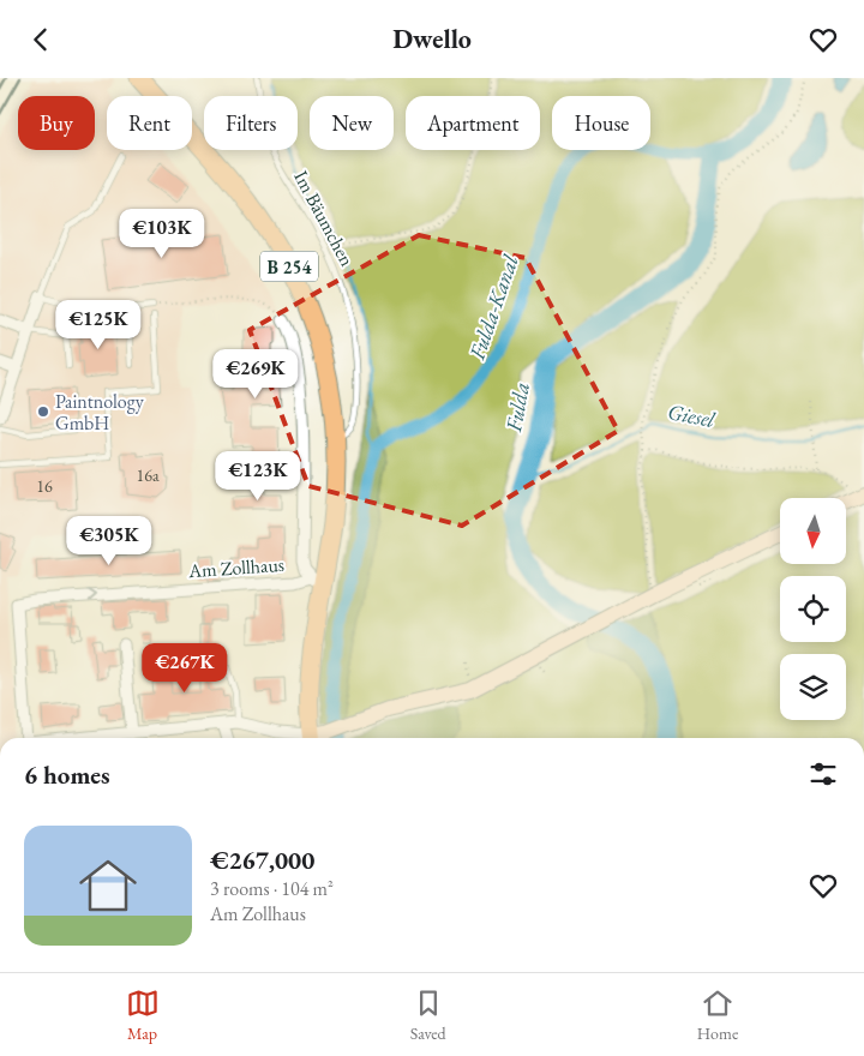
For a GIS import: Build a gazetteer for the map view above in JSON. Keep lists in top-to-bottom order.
{
  "streets": {
    "main road": ["B 254"],
    "street": ["Am Zollhaus"],
    "lane": ["Im Bäumchen"]
  },
  "crossings": [
    ["Im Bäumchen", "B 254"],
    ["B 254", "Am Zollhaus"]
  ],
  "water": ["Fulda-Kanal", "Fulda", "Giesel"],
  "places": ["Paintnology GmbH"],
  "house_numbers": ["16a", "16"],
  "north": "bottom",
  "page": {
    "header": "Dwello",
    "chip": [
      "Buy",
      "Rent",
      "Filters",
      "New",
      "Apartment",
      "House"
    ],
    "price": [
      "€103K",
      "€125K",
      "€269K",
      "€123K",
      "€305K",
      "€267K"
    ],
    "heading": "6 homes",
    "list": [
      {
        "name": "€267,000",
        "note": "3 rooms · 104 m² · Am Zollhaus"
      }
    ],
    "tabs": ["Map", "Saved", "Home"]
  }
}
